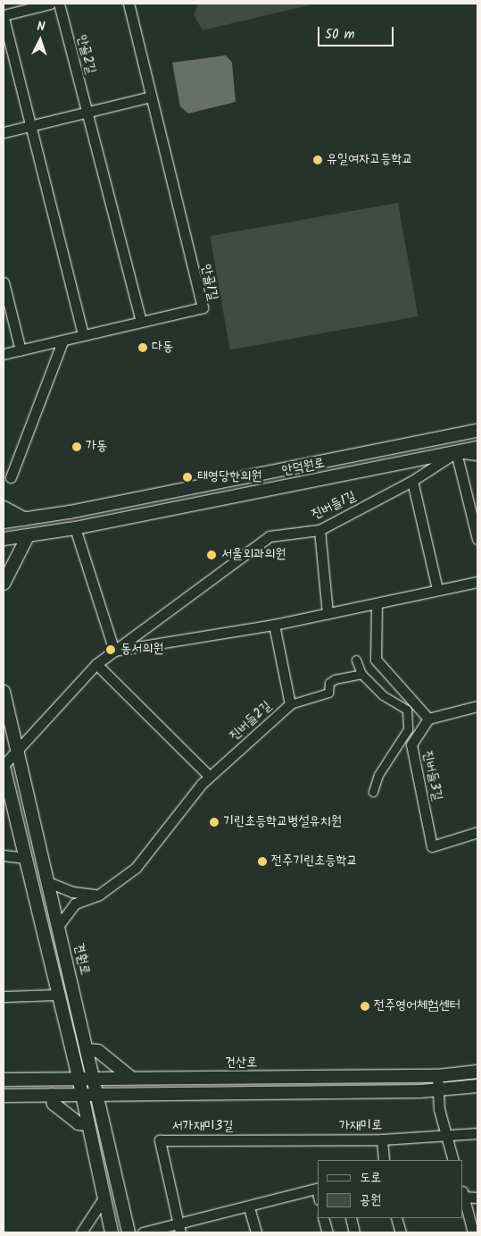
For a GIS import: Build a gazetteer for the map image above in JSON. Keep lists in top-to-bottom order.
{
  "streets": {
    "street": [
      "안골2길",
      "안골1길",
      "안덕원로",
      "진버들1길",
      "진버들2길",
      "진버들3길",
      "견훤로",
      "건산로",
      "가재미로",
      "서가재미3길"
    ]
  },
  "crossings": [
    ["안골2길", "안골1길"],
    ["안덕원로", "진버들1길"],
    ["진버들1길", "견훤로"],
    ["견훤로", "건산로"],
    ["가재미로", "서가재미3길"]
  ],
  "places": [
    "유일여자고등학교",
    "다동",
    "가동",
    "태영당한의원",
    "서울외과의원",
    "동서의원",
    "기린초등학교병설유치원",
    "전주기린초등학교",
    "전주영어체험센터"
  ],
  "legend": ["도로", "공원"],
  "scale_bar": "50 m",
  "north": "top"
}
